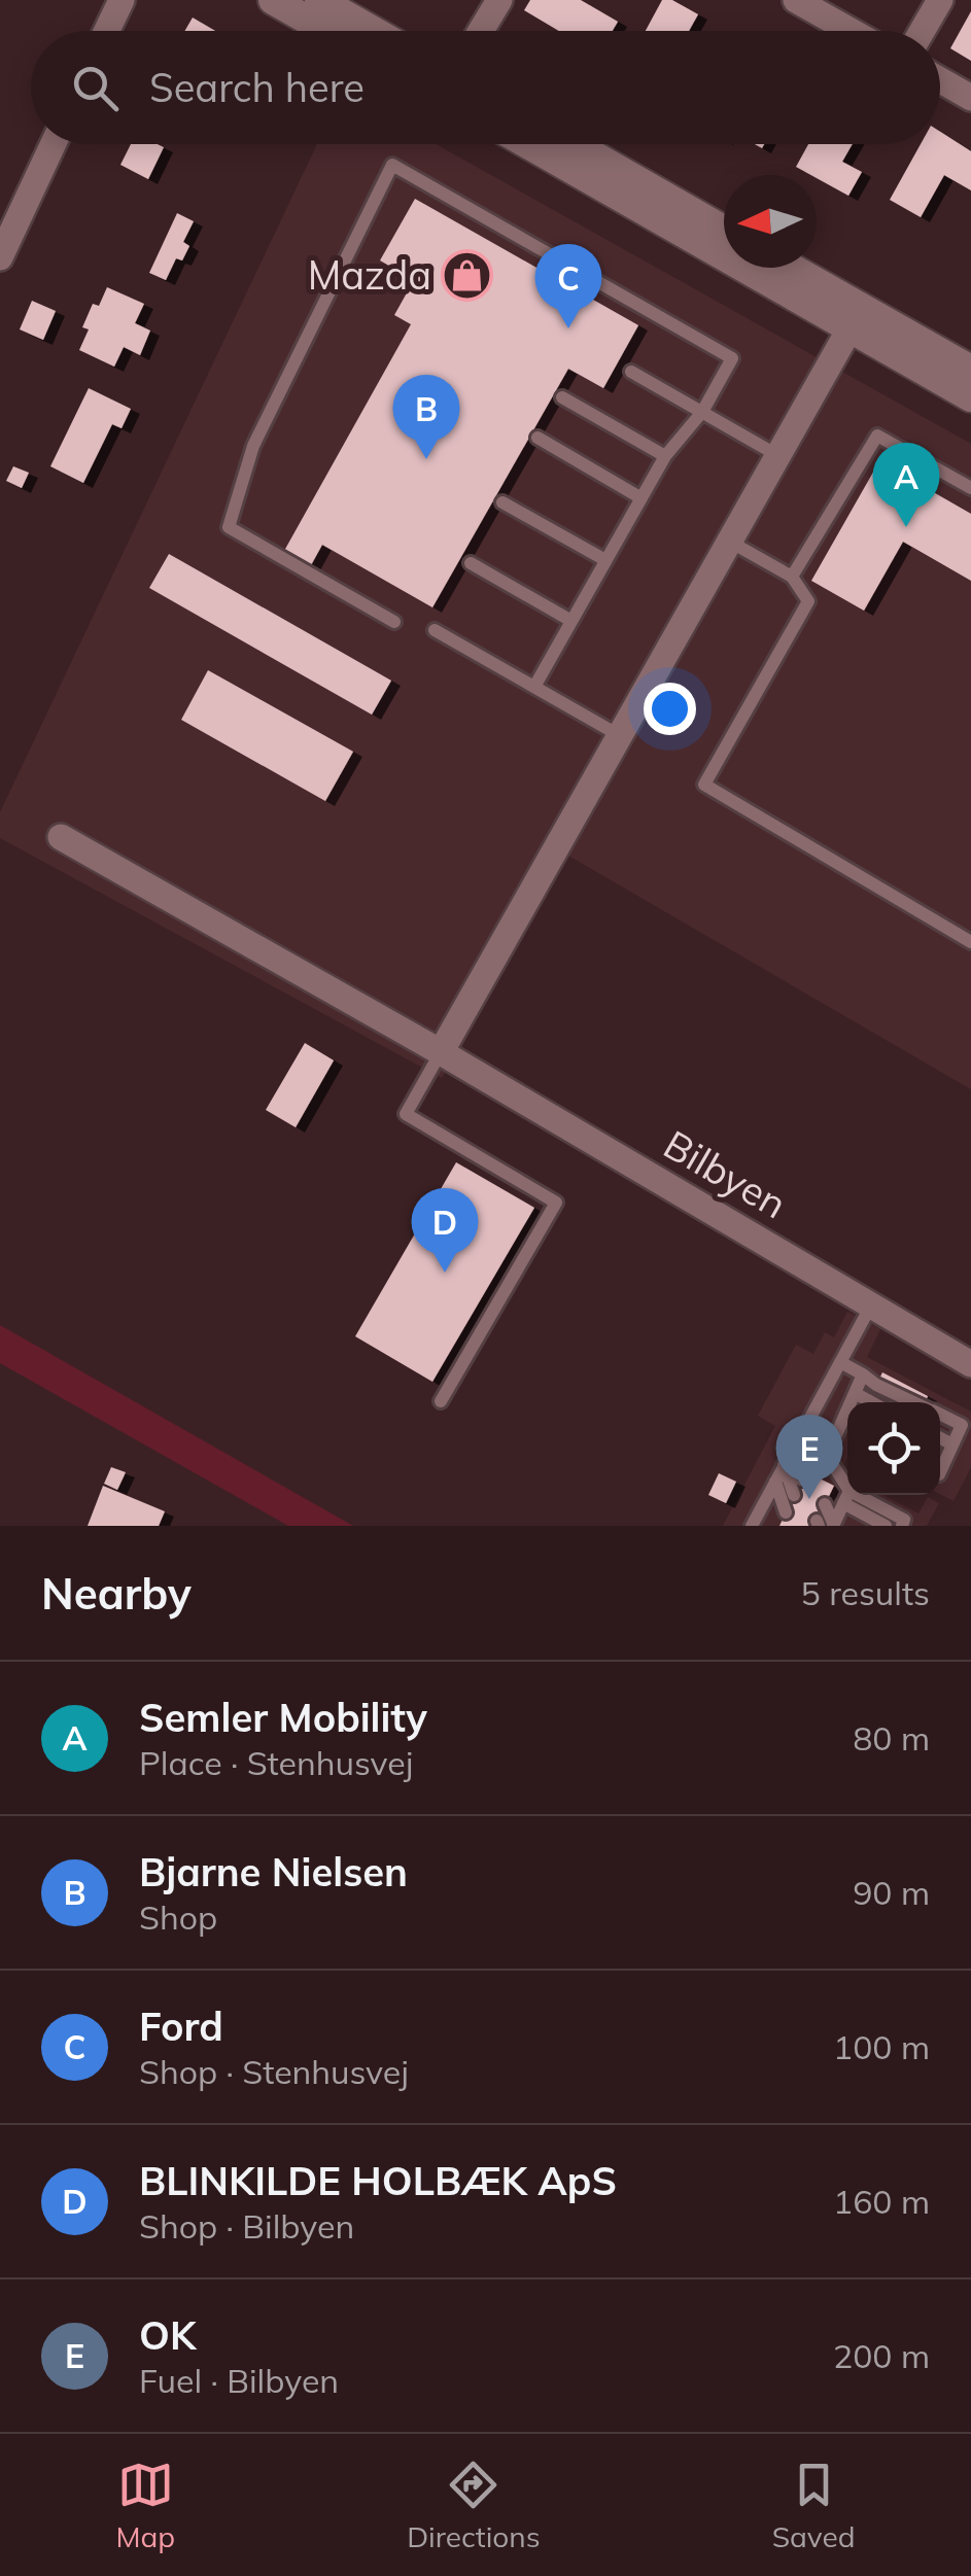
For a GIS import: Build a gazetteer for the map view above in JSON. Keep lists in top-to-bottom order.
{
  "streets": {
    "street": ["Bilbyen"]
  },
  "places": {
    "shop": ["Mazda"]
  },
  "north": "left",
  "page": {
    "search": "Search here",
    "pins": [
      "C",
      "B",
      "A",
      "D",
      "E"
    ],
    "heading": ["Nearby", "5 results"],
    "list": [
      {
        "mark": "A",
        "name": "Semler Mobility",
        "note": "Place · Stenhusvej",
        "value": "80 m"
      },
      {
        "mark": "B",
        "name": "Bjarne Nielsen",
        "note": "Shop",
        "value": "90 m"
      },
      {
        "mark": "C",
        "name": "Ford",
        "note": "Shop · Stenhusvej",
        "value": "100 m"
      },
      {
        "mark": "D",
        "name": "BLINKILDE HOLBÆK ApS",
        "note": "Shop · Bilbyen",
        "value": "160 m"
      },
      {
        "mark": "E",
        "name": "OK",
        "note": "Fuel · Bilbyen",
        "value": "200 m"
      }
    ],
    "nav": ["Map", "Directions", "Saved"]
  }
}
